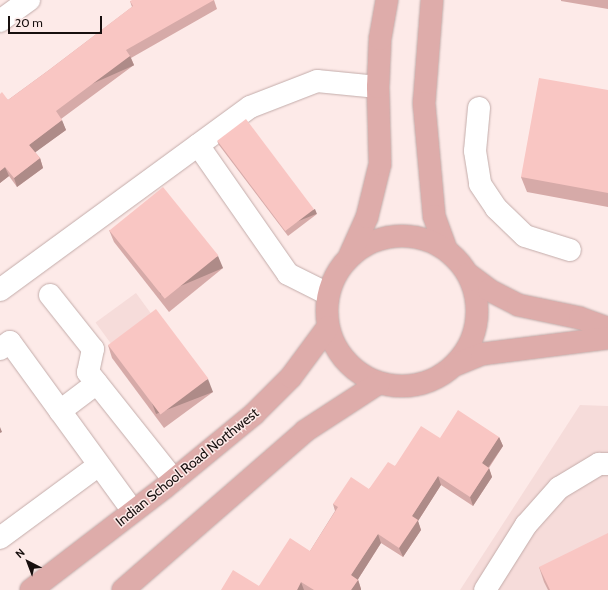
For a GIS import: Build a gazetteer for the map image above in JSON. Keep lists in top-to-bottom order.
{
  "streets": {
    "main road": ["Indian School Road Northwest"]
  },
  "scale_bar": "20 m",
  "north": "top left"
}
